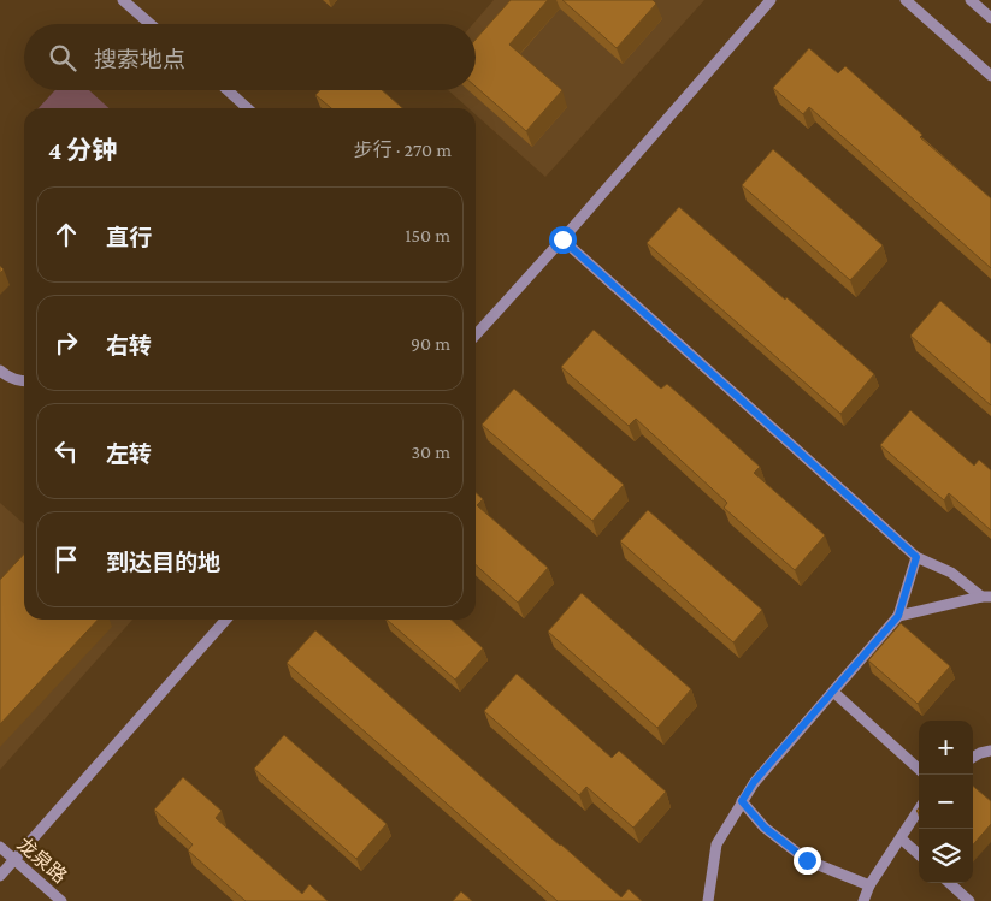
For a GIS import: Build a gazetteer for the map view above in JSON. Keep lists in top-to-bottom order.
{
  "streets": {
    "street": ["龙泉路"]
  },
  "page": {
    "search": "搜索地点",
    "heading": ["4 分钟", "步行 · 270 m"],
    "list": [
      ["直行", "150 m"],
      ["右转", "90 m"],
      ["左转", "30 m"],
      "到达目的地"
    ],
    "map_buttons": ["+", "−"]
  }
}
